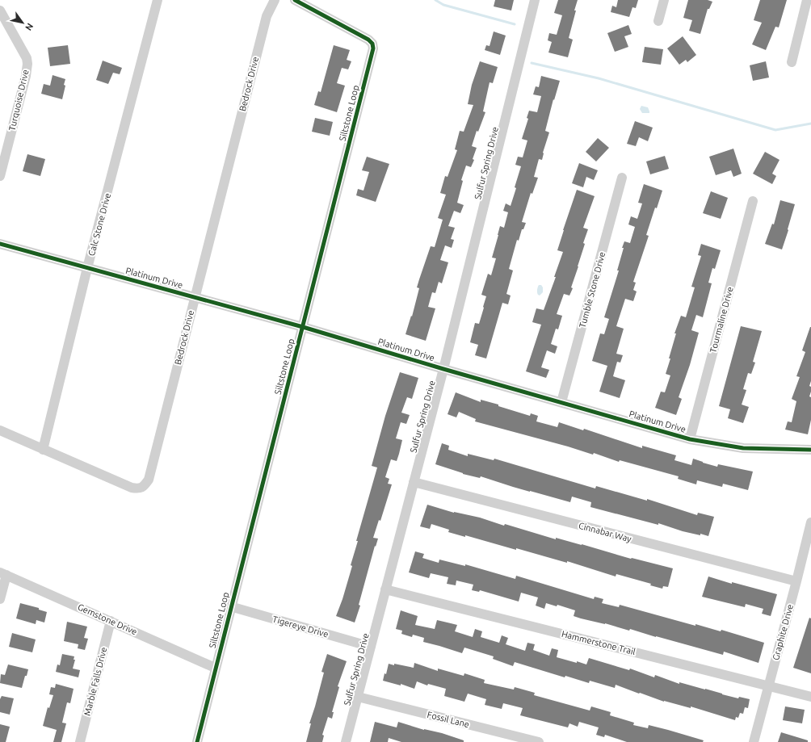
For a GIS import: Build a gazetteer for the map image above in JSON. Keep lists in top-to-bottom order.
{
  "streets": {
    "street": [
      "Bedrock Drive",
      "Turquoise Drive",
      "Siltstone Loop",
      "Sulfur Spring Drive",
      "Calc Stone Drive",
      "Platinum Drive",
      "Tumble Stone Drive",
      "Tourmaline Drive",
      "Cinnabar Way",
      "Gemstone Drive",
      "Tigereye Drive",
      "Graphite Drive",
      "Hammerstone Trail",
      "Marble Falls Drive",
      "Fossil Lane"
    ]
  },
  "crossings": [
    ["Bedrock Drive", "Calc Stone Drive"],
    ["Bedrock Drive", "Platinum Drive"],
    ["Siltstone Loop", "Platinum Drive"],
    ["Siltstone Loop", "Gemstone Drive"],
    ["Siltstone Loop", "Tigereye Drive"],
    ["Sulfur Spring Drive", "Platinum Drive"],
    ["Sulfur Spring Drive", "Cinnabar Way"],
    ["Sulfur Spring Drive", "Tigereye Drive"],
    ["Sulfur Spring Drive", "Hammerstone Trail"],
    ["Sulfur Spring Drive", "Fossil Lane"],
    ["Calc Stone Drive", "Platinum Drive"],
    ["Platinum Drive", "Tumble Stone Drive"],
    ["Platinum Drive", "Tourmaline Drive"],
    ["Cinnabar Way", "Graphite Drive"],
    ["Gemstone Drive", "Marble Falls Drive"],
    ["Graphite Drive", "Hammerstone Trail"]
  ],
  "north": "bottom right"
}
